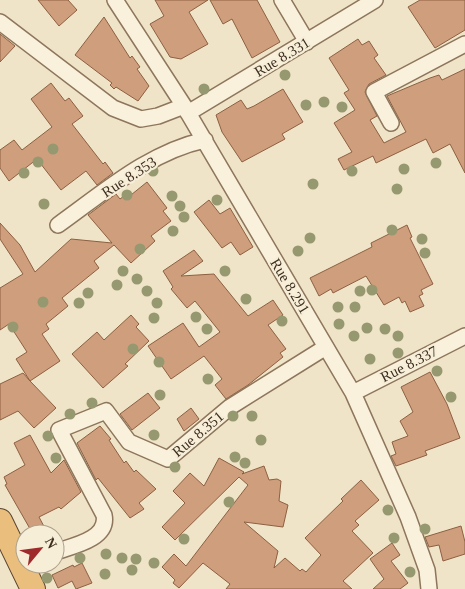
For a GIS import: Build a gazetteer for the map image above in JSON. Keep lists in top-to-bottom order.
{
  "streets": {
    "street": [
      "Rue 8.331",
      "Rue 8.353",
      "Rue 8.291",
      "Rue 8.337",
      "Rue 8.351"
    ]
  },
  "crossings": [
    ["Rue 8.331", "Rue 8.291"],
    ["Rue 8.353", "Rue 8.291"],
    ["Rue 8.291", "Rue 8.337"],
    ["Rue 8.291", "Rue 8.351"]
  ],
  "north": "top right"
}
